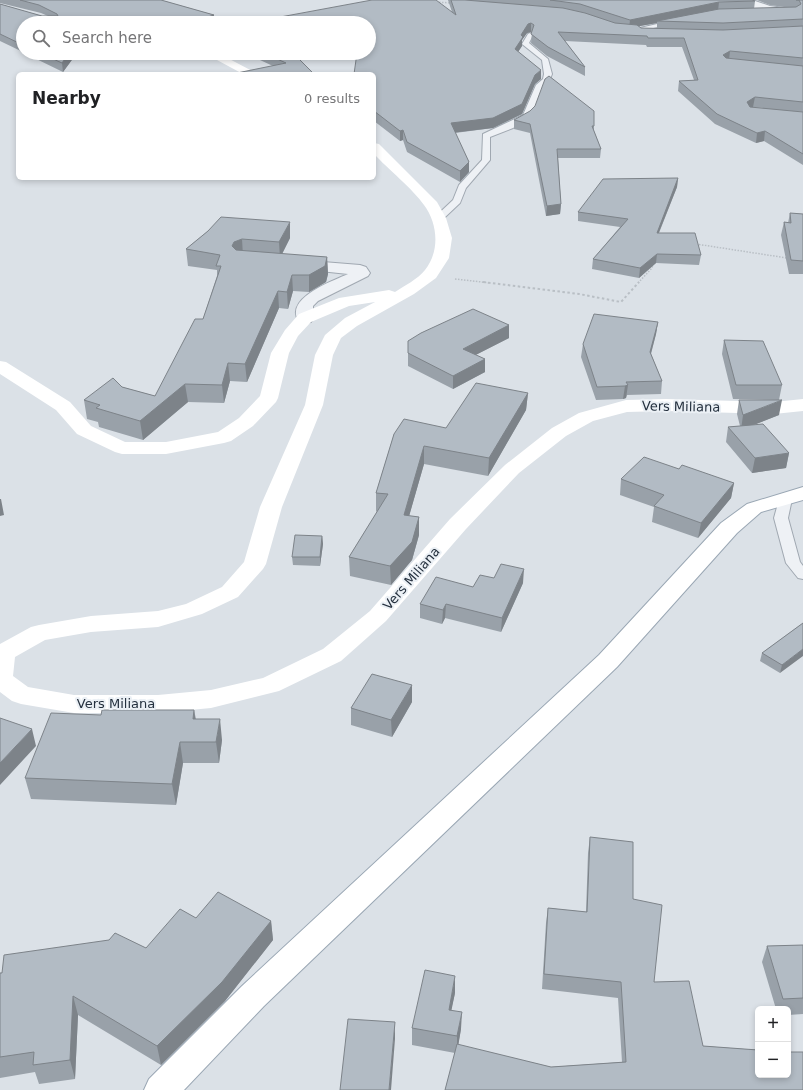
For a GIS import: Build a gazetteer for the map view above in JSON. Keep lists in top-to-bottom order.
{
  "streets": {
    "main road": ["Vers Miliana"]
  },
  "page": {
    "search": "Search here",
    "heading": ["Nearby", "0 results"],
    "map_buttons": ["+", "−"]
  }
}
